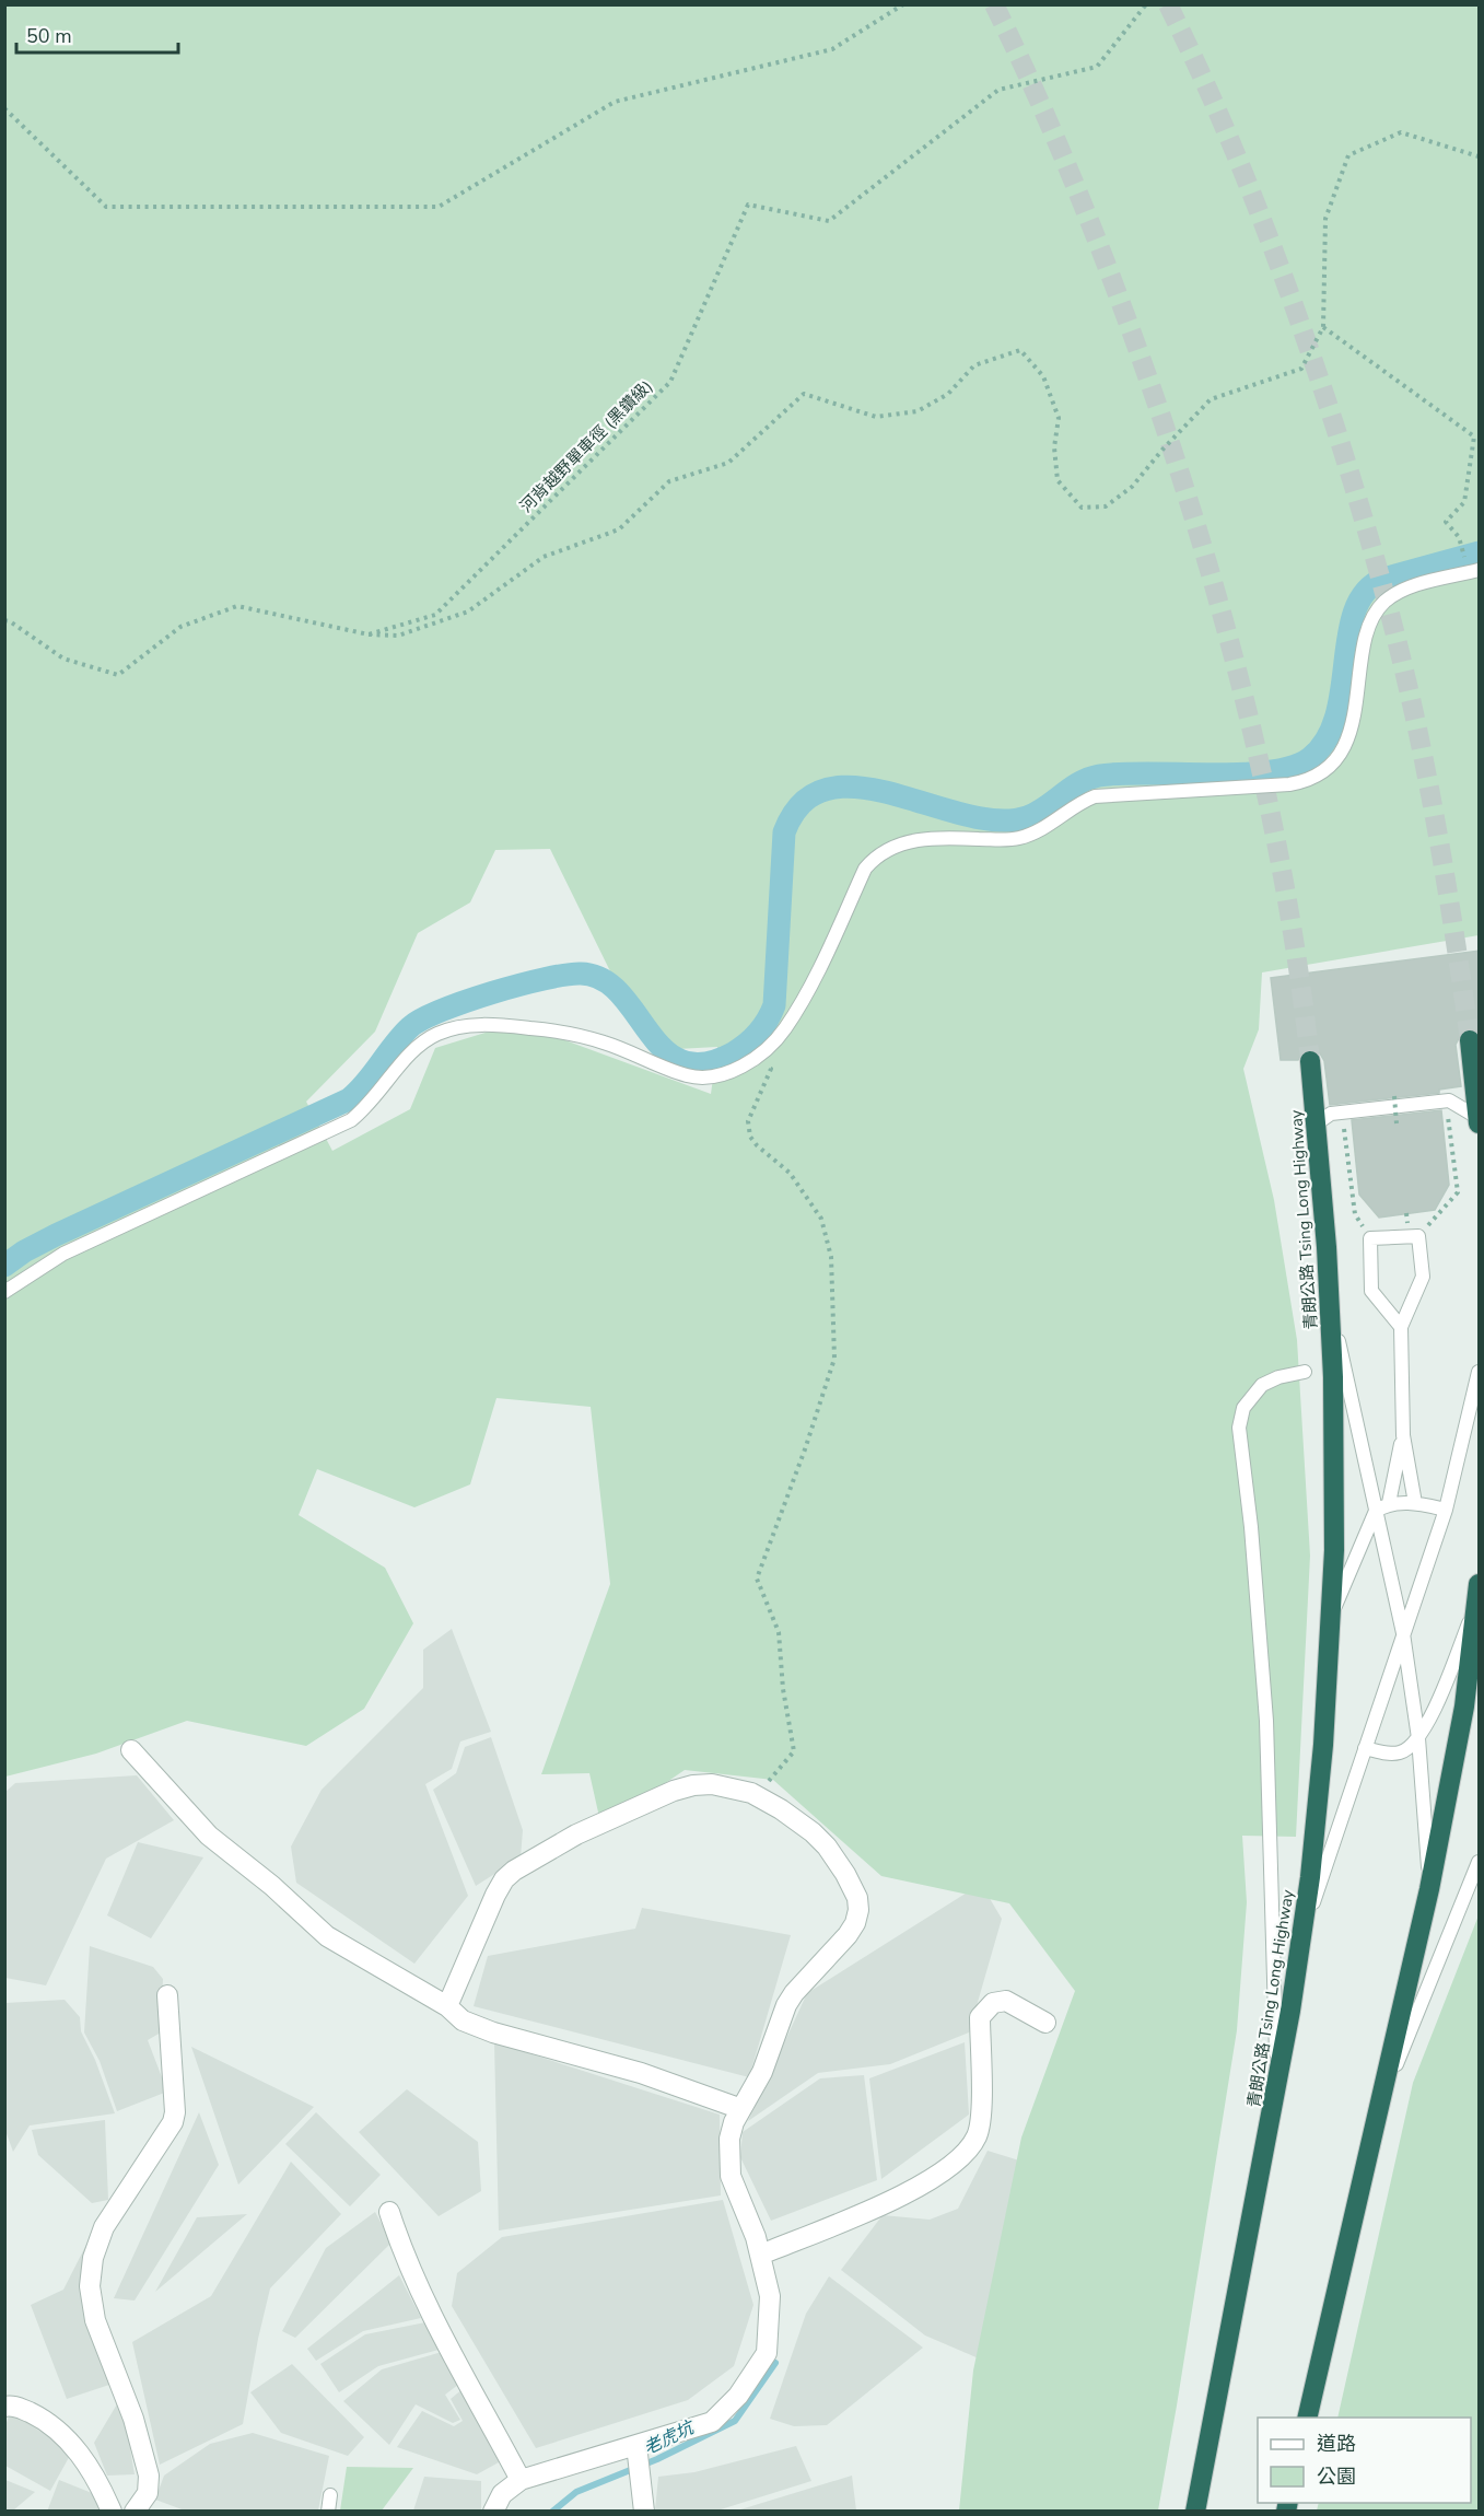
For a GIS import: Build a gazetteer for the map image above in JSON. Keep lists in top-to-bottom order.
{
  "streets": {
    "highway": ["青朗公路 Tsing Long Highway"],
    "path": ["河背越野單車徑 (黑鑽級)"]
  },
  "water": ["老虎坑"],
  "legend": ["道路", "公園"],
  "scale_bar": "50 m"
}
